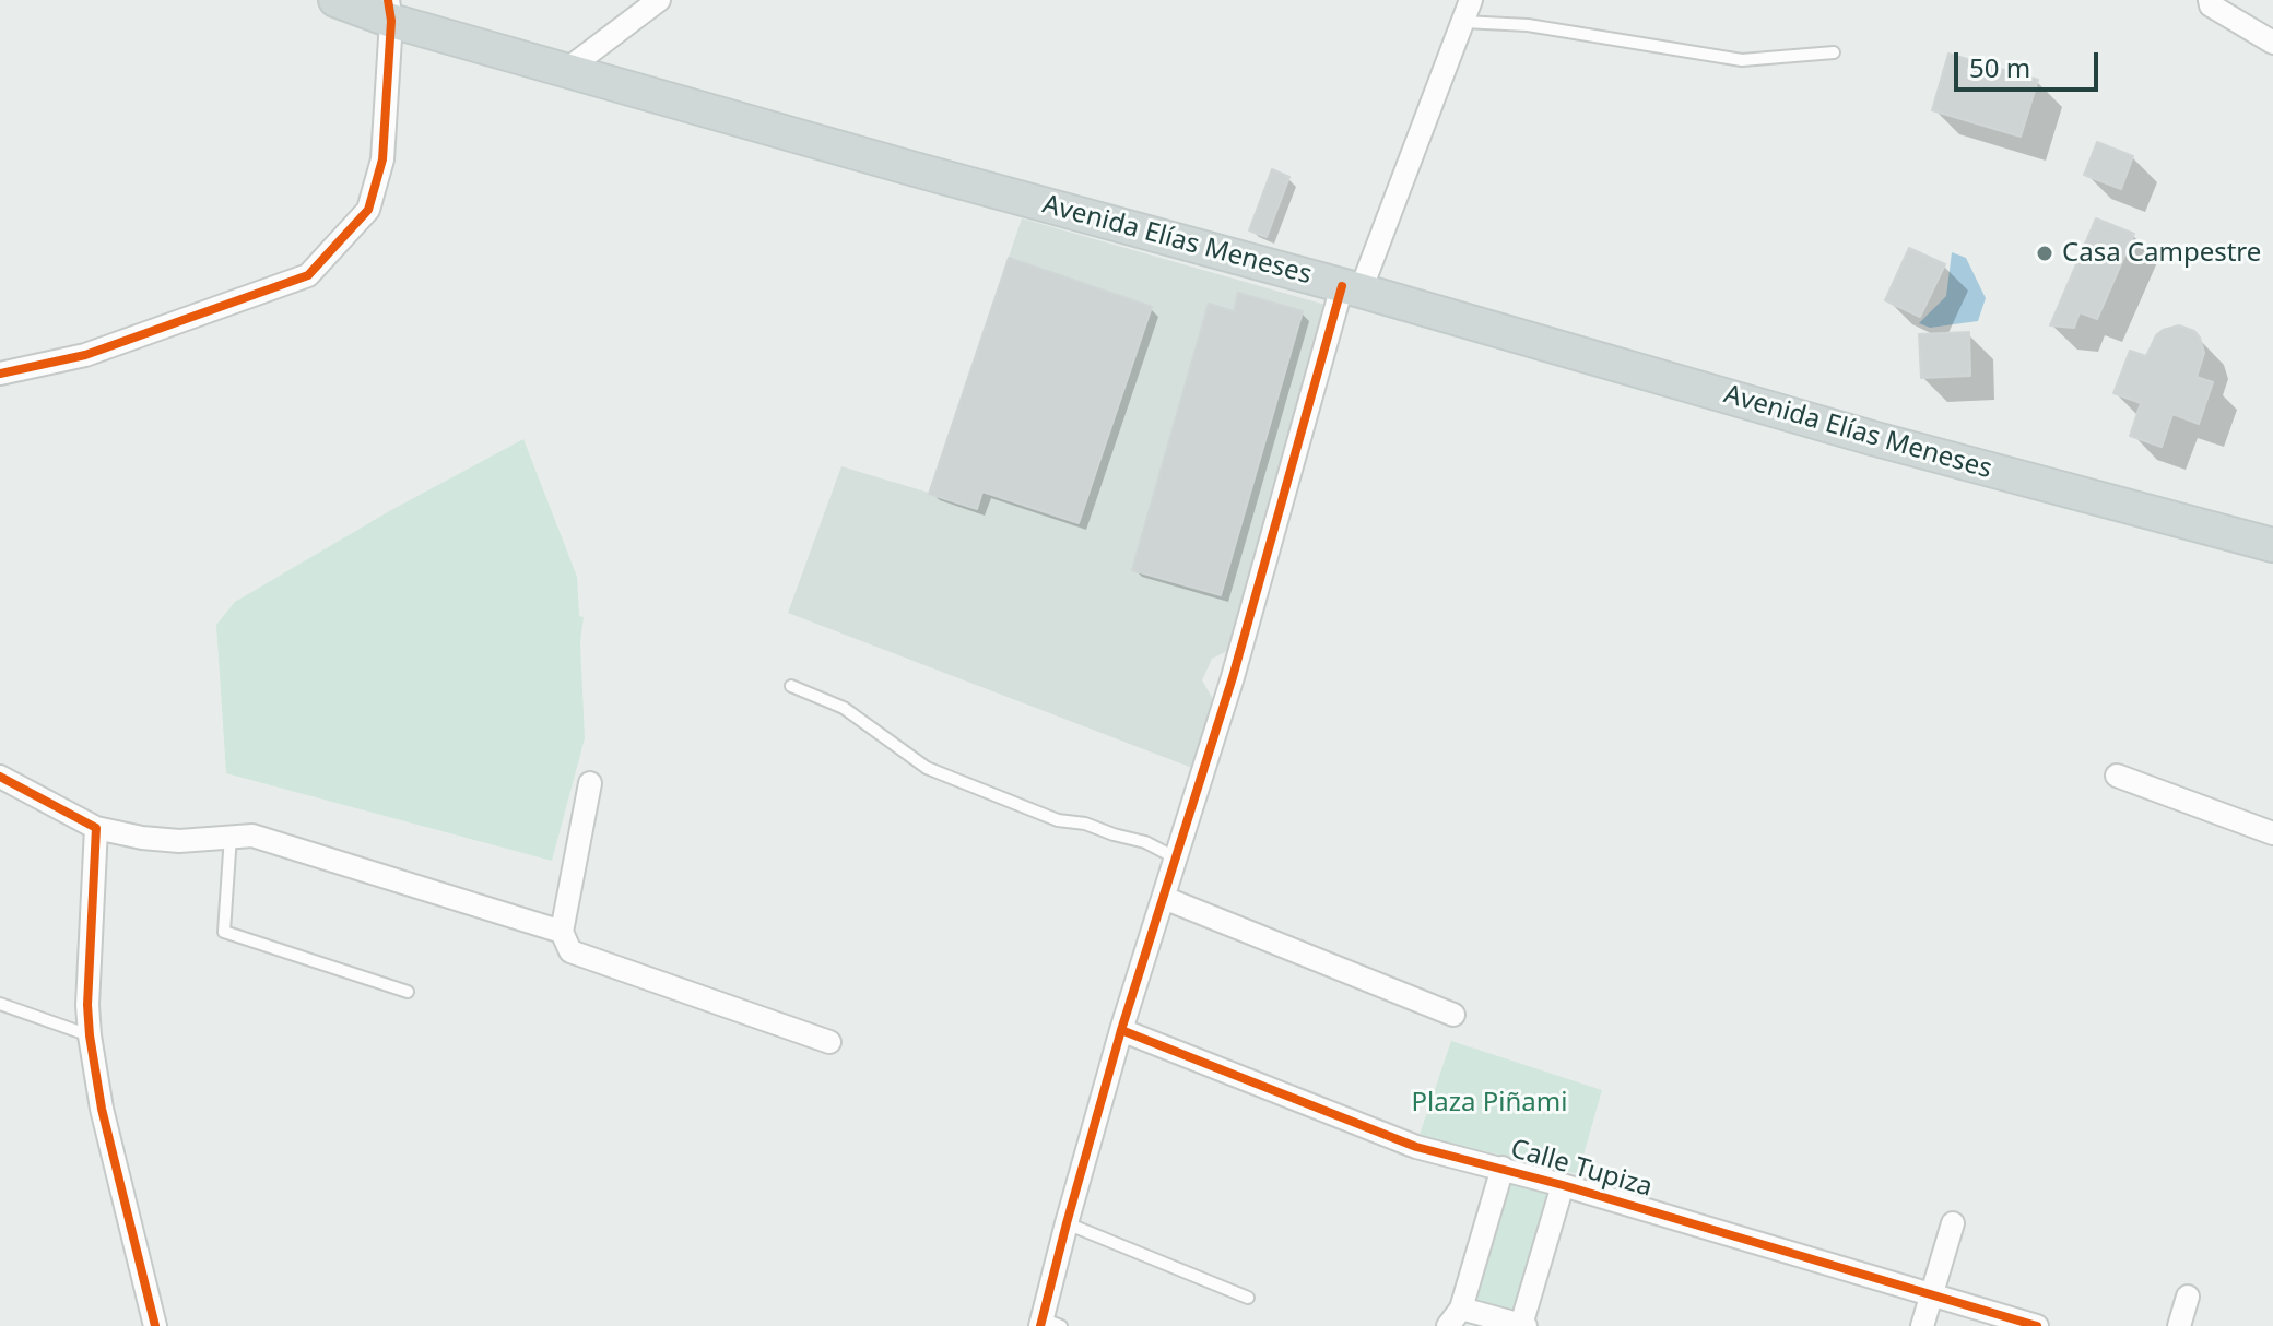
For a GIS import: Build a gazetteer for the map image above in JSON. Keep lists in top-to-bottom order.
{
  "streets": {
    "main road": ["Avenida Elías Meneses"],
    "street": ["Calle Tupiza"]
  },
  "parks": ["Plaza Piñami"],
  "places": ["Casa Campestre"],
  "scale_bar": "50 m"
}
